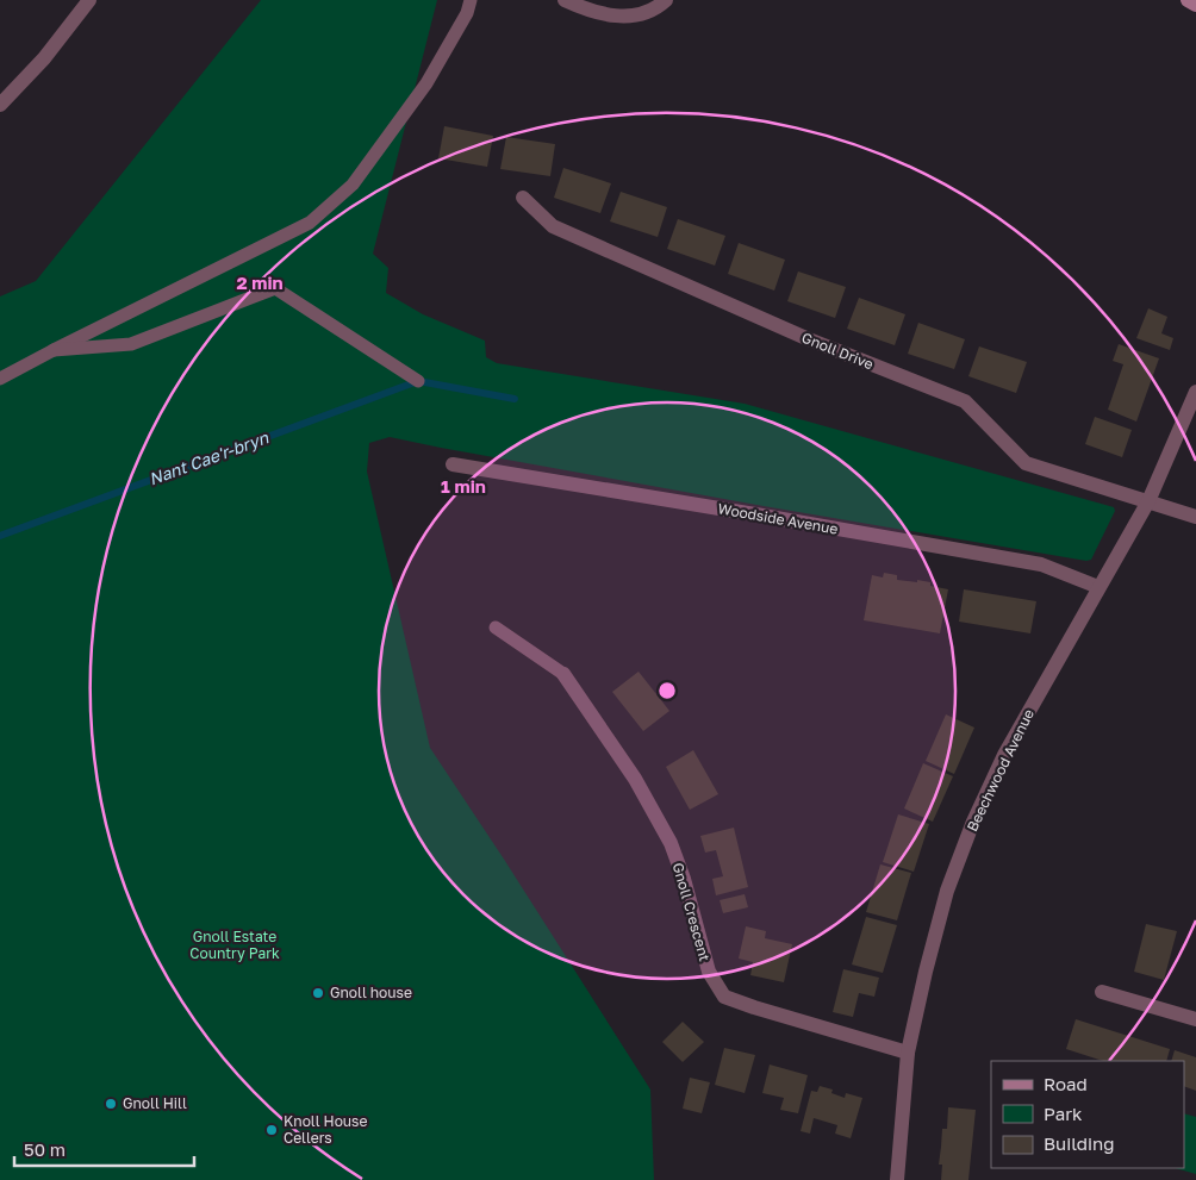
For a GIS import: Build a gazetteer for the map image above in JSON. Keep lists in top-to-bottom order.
{
  "streets": {
    "street": [
      "Gnoll Drive",
      "Woodside Avenue",
      "Beechwood Avenue",
      "Gnoll Crescent"
    ]
  },
  "crossings": [
    ["Gnoll Drive", "Beechwood Avenue"],
    ["Woodside Avenue", "Beechwood Avenue"],
    ["Beechwood Avenue", "Gnoll Crescent"]
  ],
  "water": ["Nant Cae'r-bryn"],
  "parks": ["Gnoll Estate Country Park"],
  "places": ["Gnoll house", "Gnoll Hill", "Knoll House Cellers"],
  "legend": ["Road", "Park", "Building"],
  "scale_bar": "50 m",
  "rings": ["2 min", "1 min"]
}
